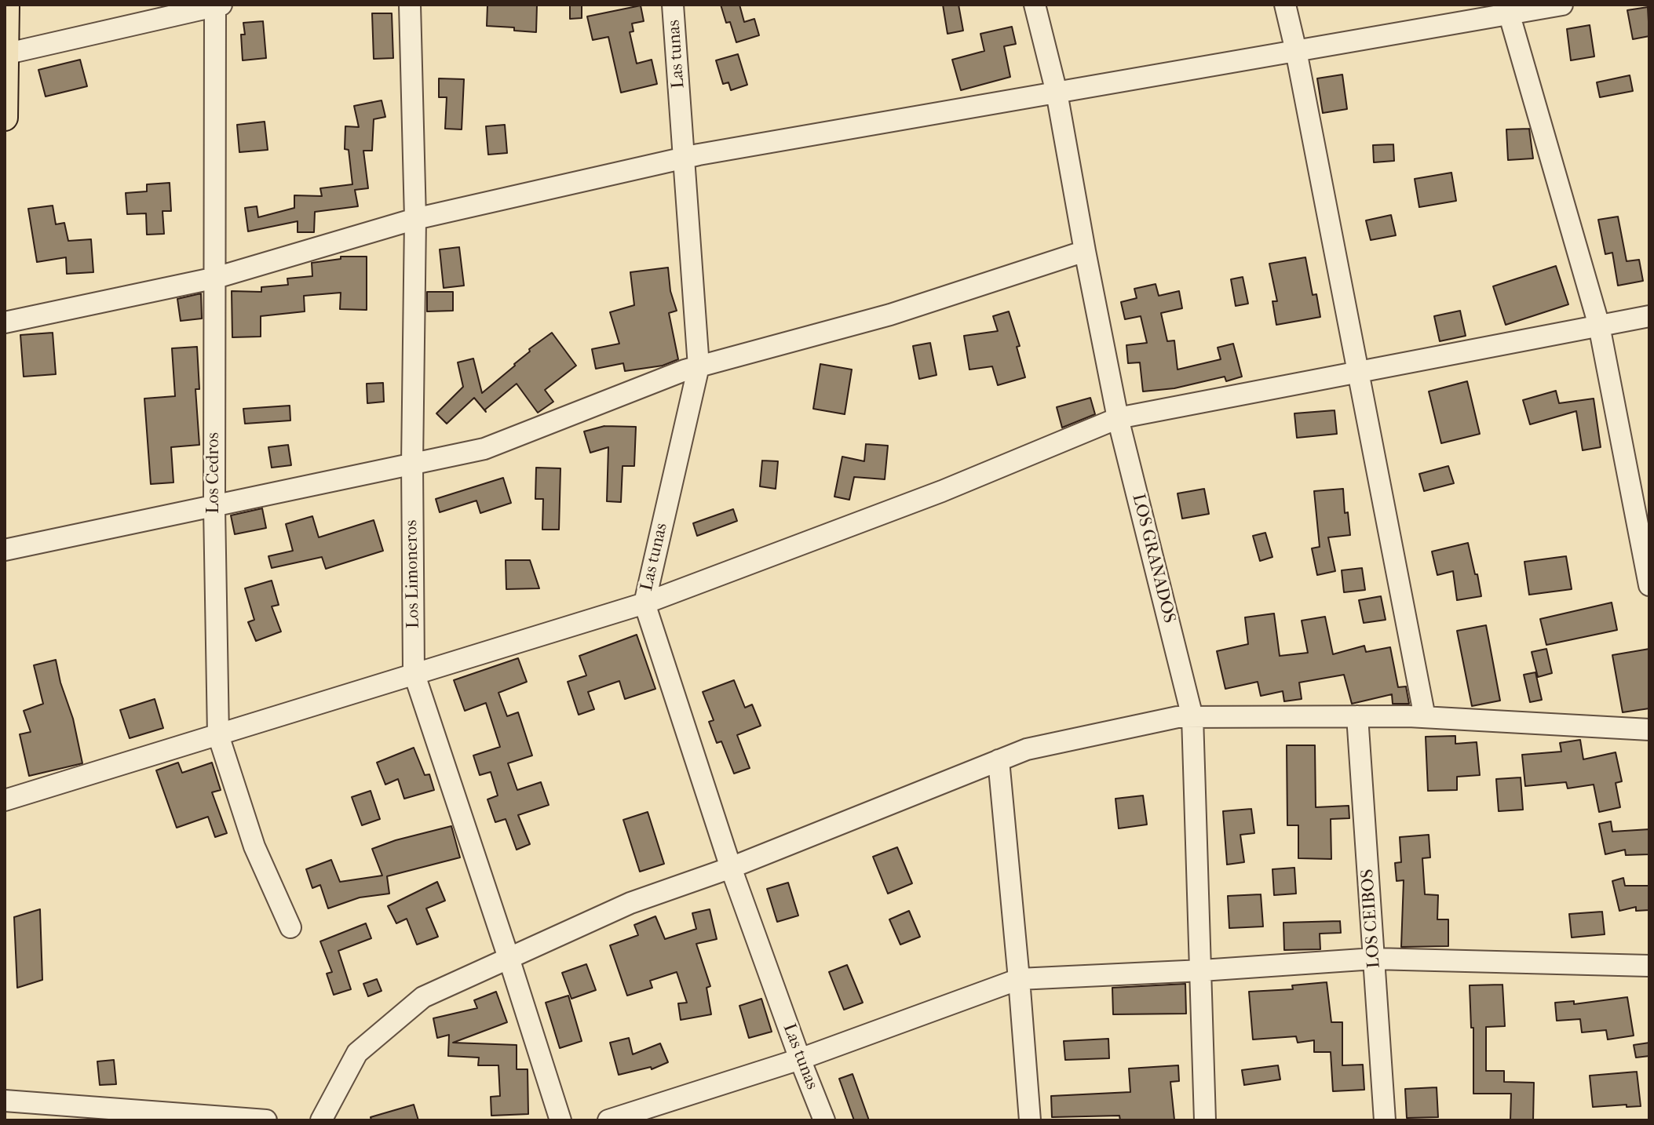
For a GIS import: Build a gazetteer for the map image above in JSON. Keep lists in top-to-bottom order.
{
  "streets": {
    "street": [
      "Las tunas",
      "Los Cedros",
      "LOS GRANADOS",
      "Los Limoneros",
      "LOS CEIBOS"
    ]
  }
}
